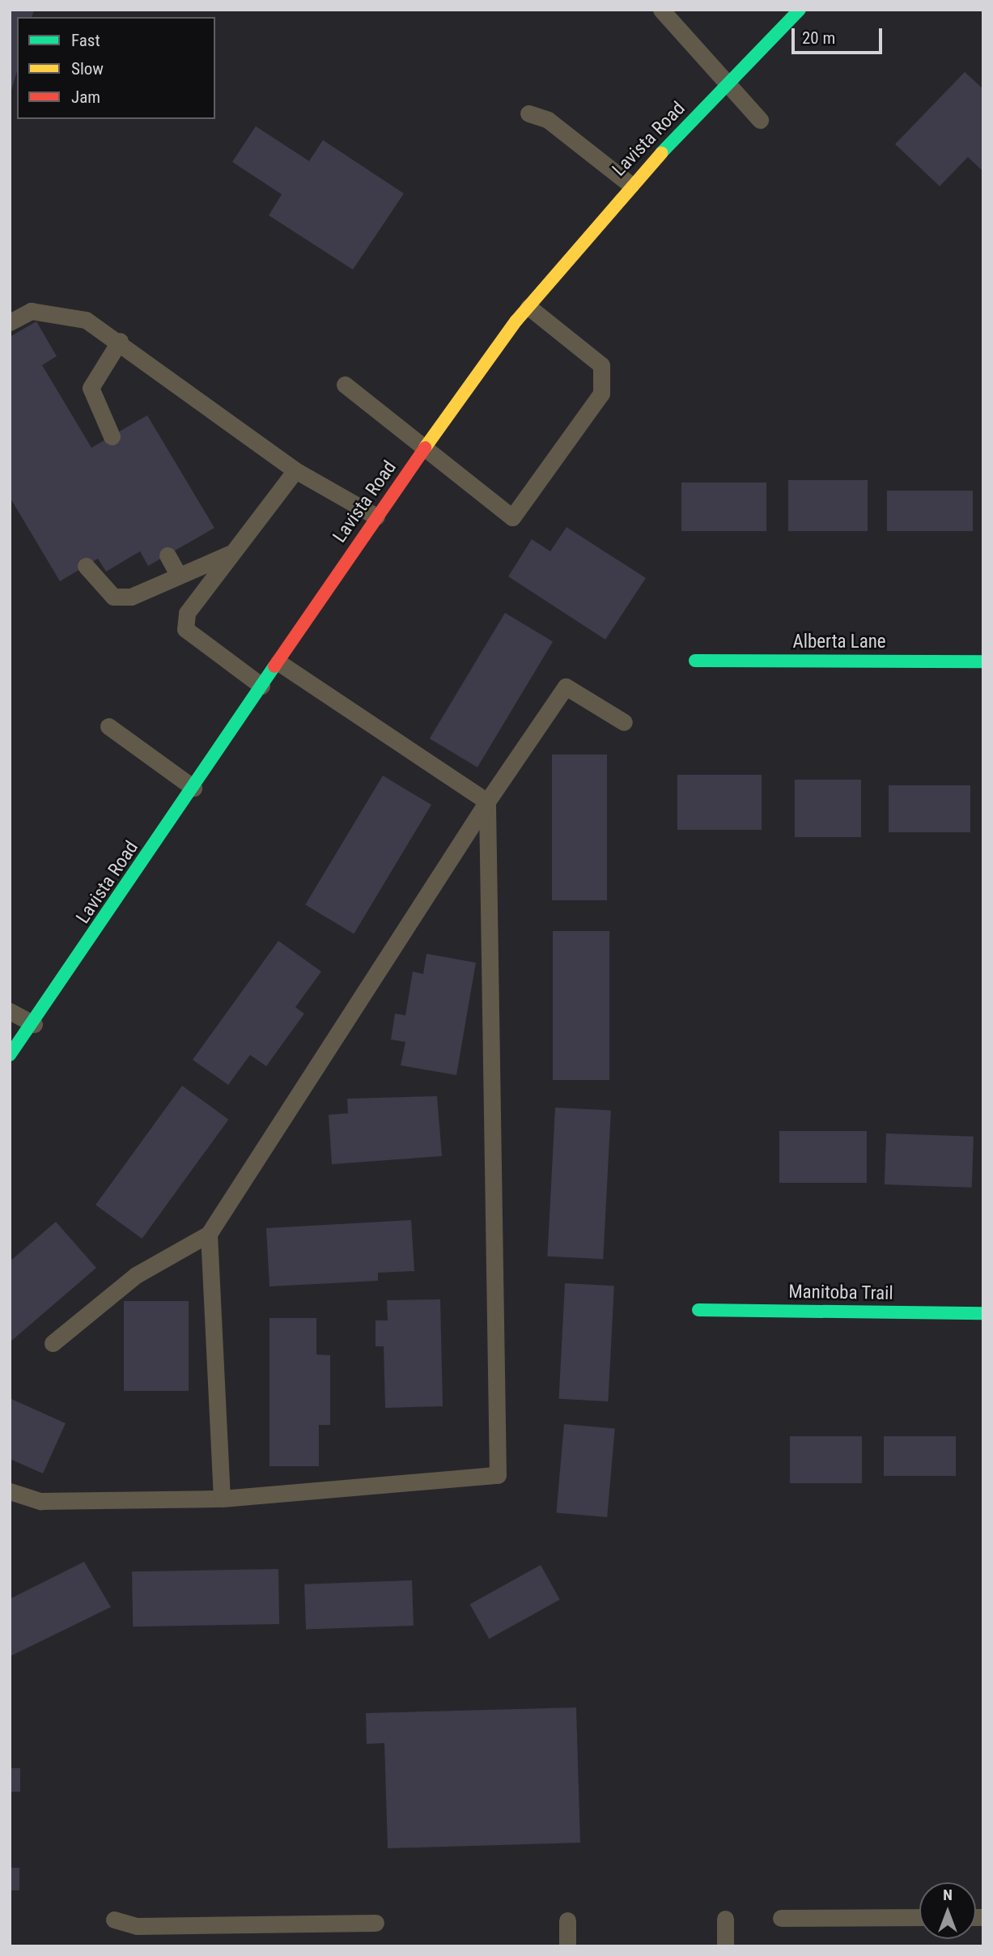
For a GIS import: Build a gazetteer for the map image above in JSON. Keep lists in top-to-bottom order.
{
  "streets": {
    "main road": ["Lavista Road", "Alberta Lane", "Manitoba Trail"]
  },
  "legend": ["Fast", "Slow", "Jam"],
  "scale_bar": "20 m",
  "north": "top"
}
